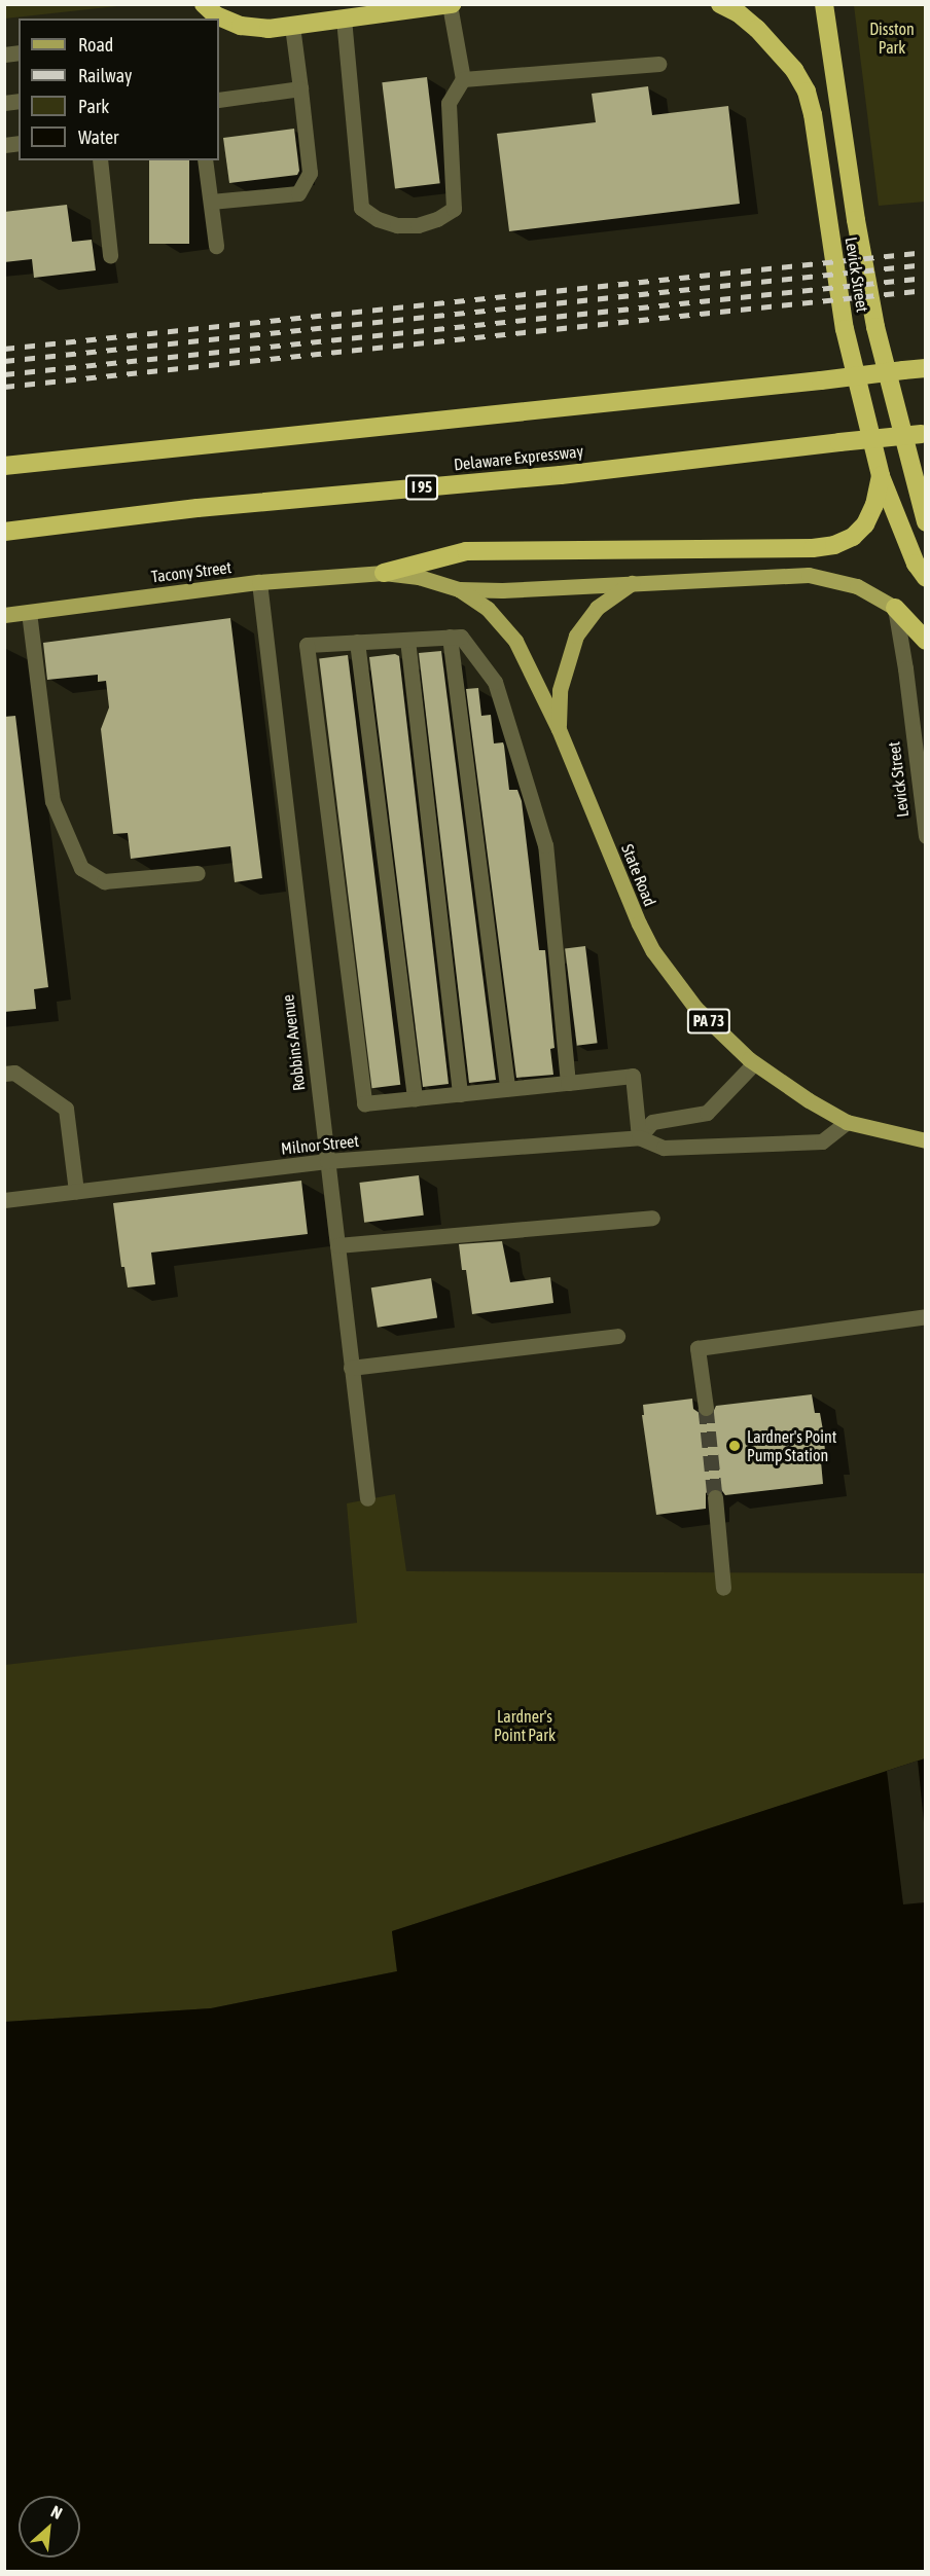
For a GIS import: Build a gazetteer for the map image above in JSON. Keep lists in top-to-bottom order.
{
  "streets": {
    "highway": ["Levick Street", "Delaware Expressway", "I 95"],
    "main road": ["Tacony Street", "State Road", "PA 73"],
    "street": ["Robbins Avenue", "Milnor Street"]
  },
  "crossings": [
    ["Tacony Street", "State Road"],
    ["Tacony Street", "Robbins Avenue"],
    ["State Road", "PA 73"],
    ["State Road", "Milnor Street"],
    ["Robbins Avenue", "Milnor Street"]
  ],
  "parks": ["Disston Park", "Lardner's Point Park"],
  "places": ["Lardner's Point Pump Station"],
  "legend": [
    "Road",
    "Railway",
    "Park",
    "Water"
  ],
  "north": "top right"
}
